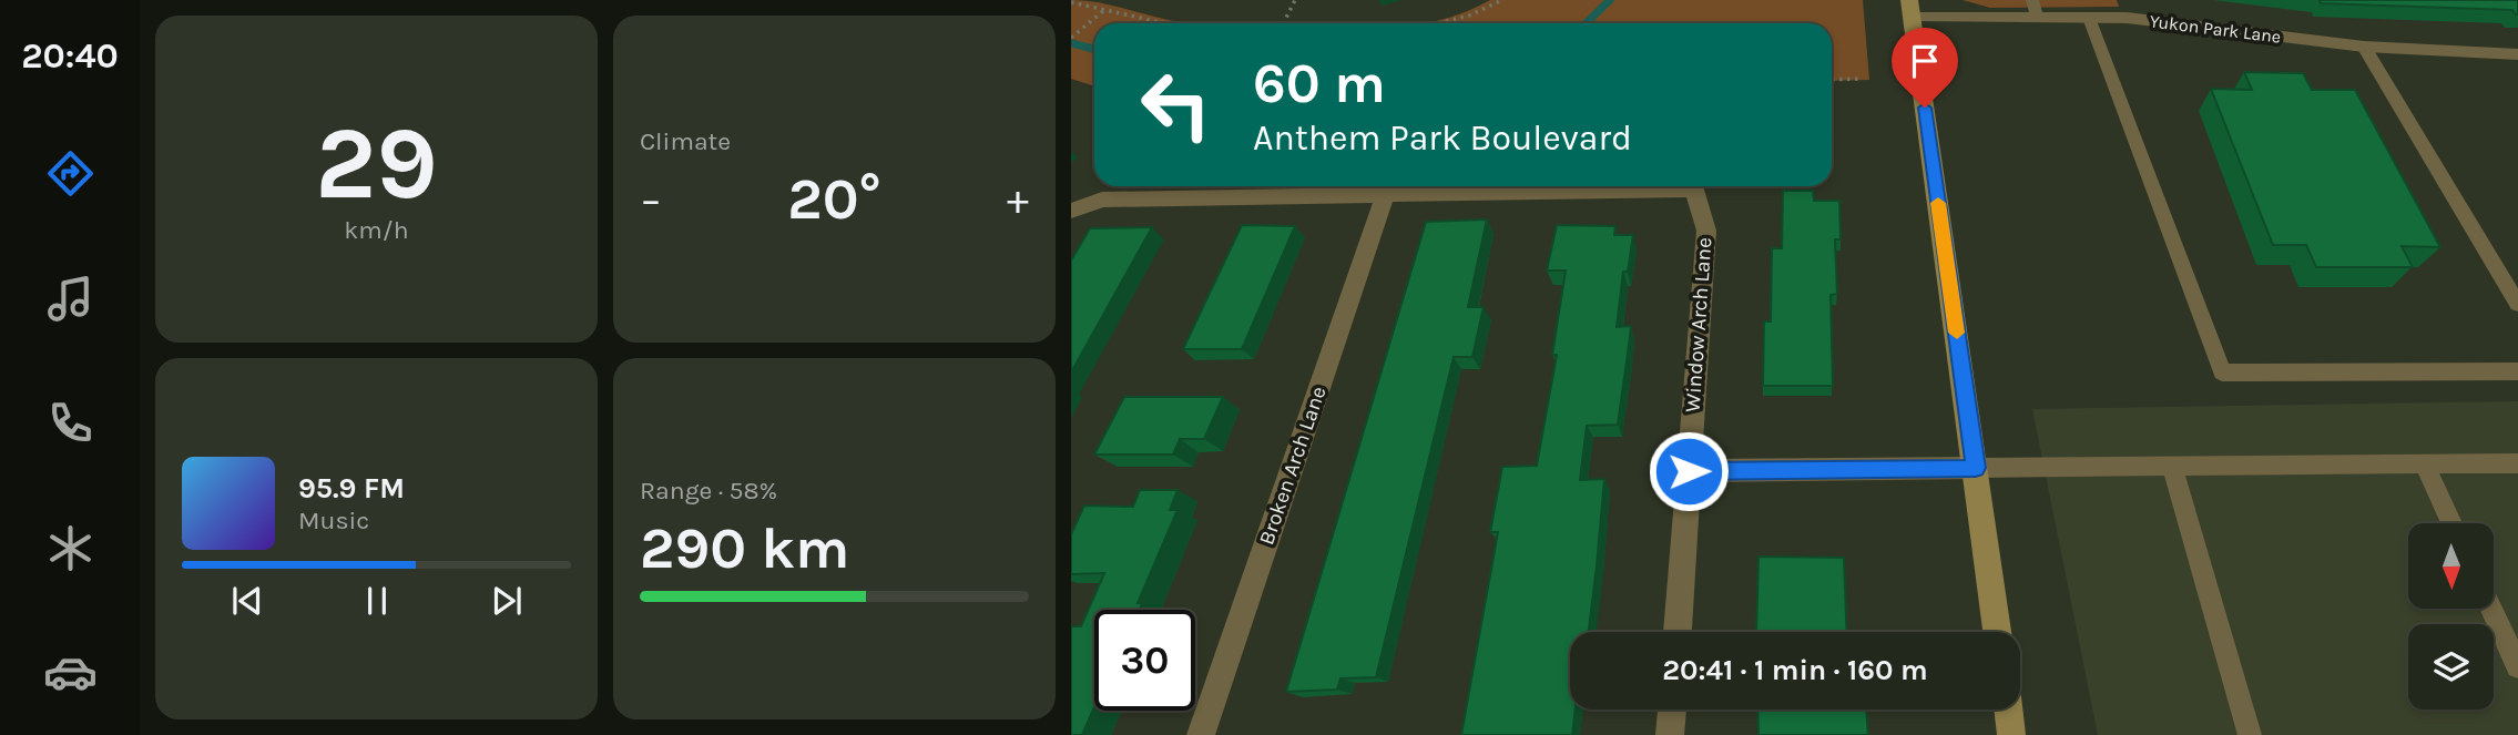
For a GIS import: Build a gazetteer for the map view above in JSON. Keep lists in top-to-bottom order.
{
  "streets": {
    "street": ["Yukon Park Lane", "Window Arch Lane", "Broken Arch Lane"]
  },
  "crossings": [
    ["Window Arch Lane", "Broken Arch Lane"]
  ],
  "north": "bottom",
  "page": {
    "tabs": "20:40",
    "tile": [
      ["29", "km/h"],
      "Climate",
      ["Range · 58%", "290 km"]
    ],
    "turn": ["60 m", "Anthem Park Boulevard"],
    "heat": ["−", "20°", "+"],
    "song": ["95.9 FM", "Music"],
    "limit": "30",
    "trip": "20:41 · 1 min · 160 m"
  }
}
